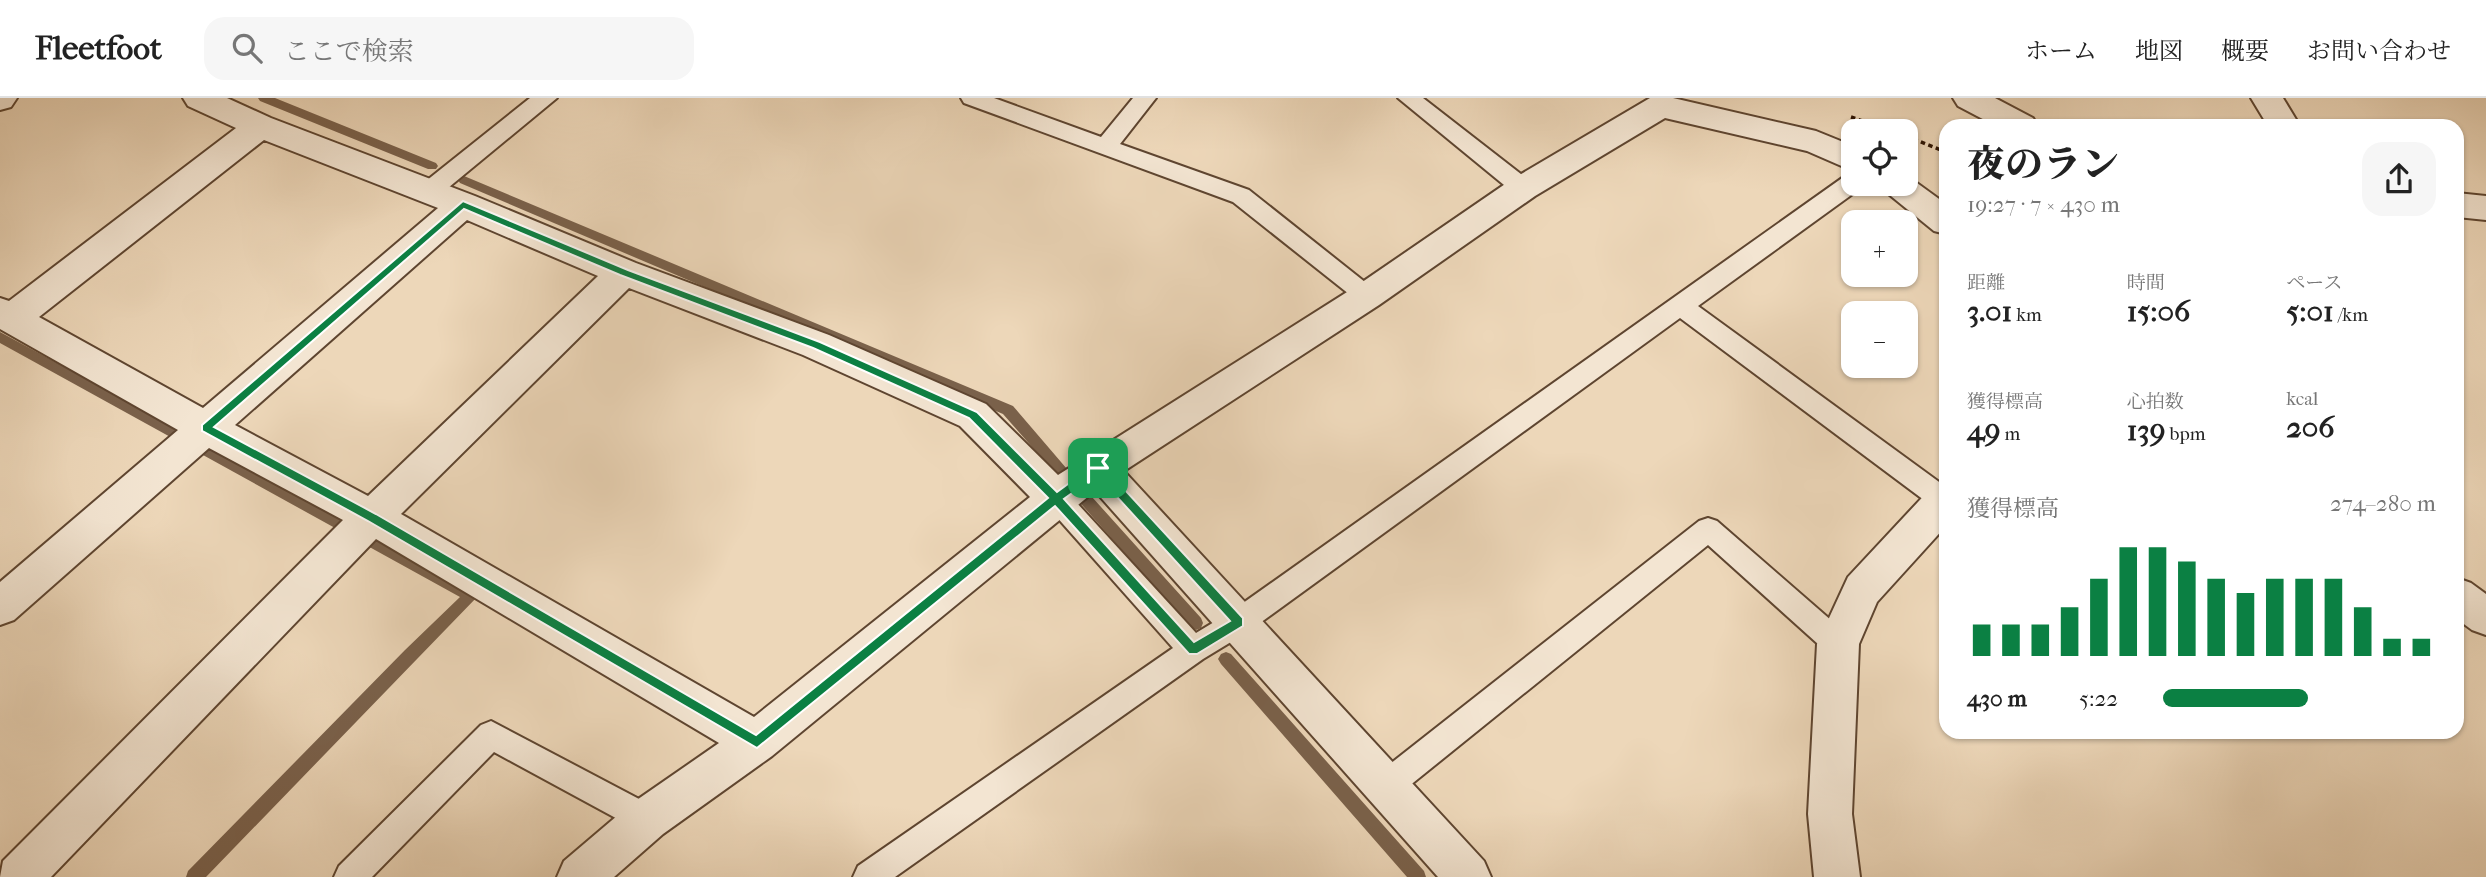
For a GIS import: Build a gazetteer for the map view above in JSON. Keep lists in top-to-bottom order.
{
  "page": {
    "header": "Fleetfoot",
    "search": "ここで検索",
    "nav": [
      "ホーム",
      "地図",
      "概要",
      "お問い合わせ"
    ],
    "map_buttons": ["+", "−"],
    "heading": ["夜のラン", "19:27 · 7 × 430 m"],
    "stats": [
      ["距離", "3.01 km"],
      ["時間", "15:06"],
      ["ペース", "5:01 /km"],
      ["獲得標高", "49 m"],
      ["心拍数", "139 bpm"],
      ["kcal", "206"]
    ],
    "chart": ["獲得標高", "274–280 m"],
    "list": [
      {
        "name": "430 m",
        "note": "5:22"
      }
    ]
  }
}
